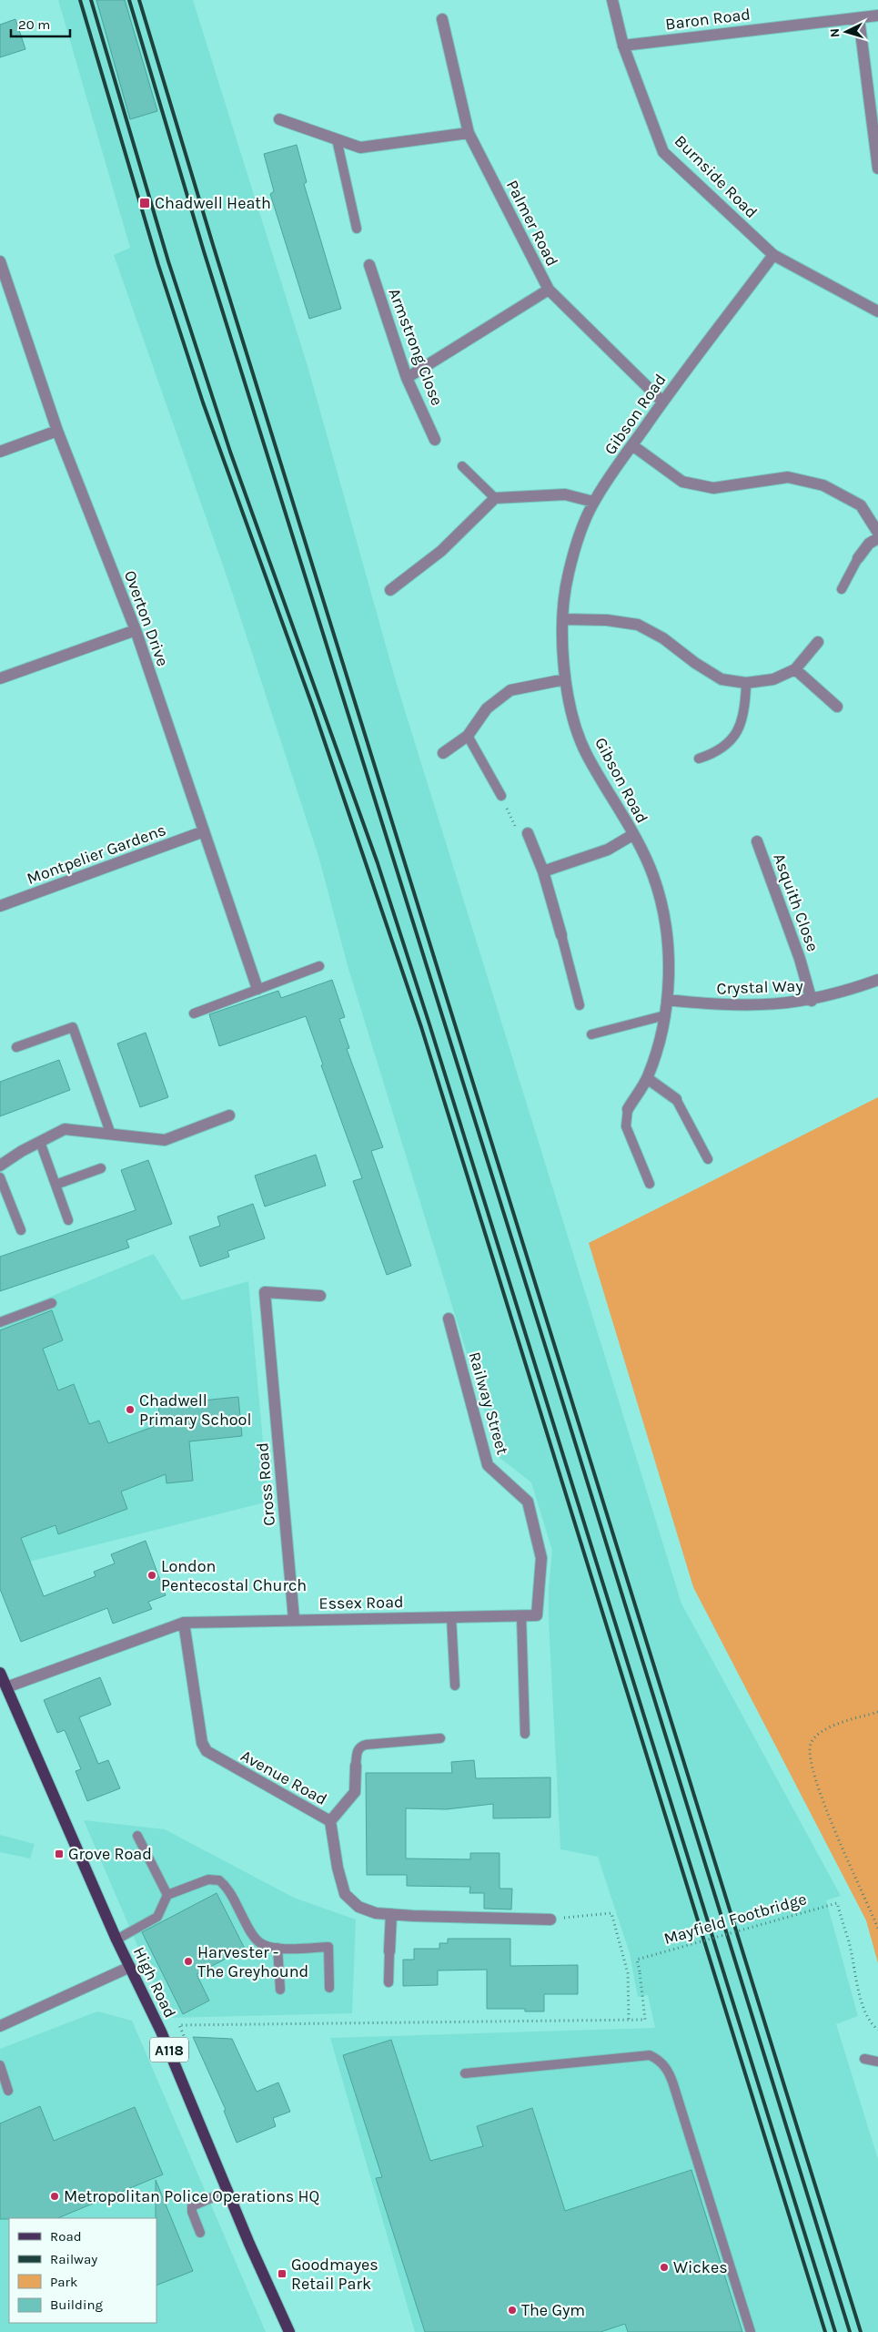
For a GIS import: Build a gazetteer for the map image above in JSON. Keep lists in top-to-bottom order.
{
  "streets": {
    "main road": ["High Road", "A118"],
    "street": [
      "Baron Road",
      "Burnside Road",
      "Palmer Road",
      "Armstrong Close",
      "Gibson Road",
      "Overton Drive",
      "Montpelier Gardens",
      "Asquith Close",
      "Crystal Way",
      "Railway Street",
      "Cross Road",
      "Essex Road",
      "Avenue Road"
    ],
    "path": ["Mayfield Footbridge"]
  },
  "crossings": [
    ["Baron Road", "Burnside Road"],
    ["Burnside Road", "Gibson Road"],
    ["Palmer Road", "Gibson Road"],
    ["Gibson Road", "Crystal Way"],
    ["Overton Drive", "Montpelier Gardens"],
    ["Asquith Close", "Crystal Way"],
    ["Railway Street", "Essex Road"],
    ["Cross Road", "Essex Road"],
    ["Essex Road", "Avenue Road"],
    ["Essex Road", "High Road"]
  ],
  "places": {
    "transit": ["Chadwell Heath", "Grove Road", "Goodmayes Retail Park"],
    "other": [
      "Chadwell Primary School",
      "London Pentecostal Church",
      "Harvester - The Greyhound",
      "Metropolitan Police Operations HQ",
      "Wickes",
      "The Gym"
    ]
  },
  "legend": [
    "Road",
    "Railway",
    "Park",
    "Building"
  ],
  "scale_bar": "20 m",
  "north": "left"
}
